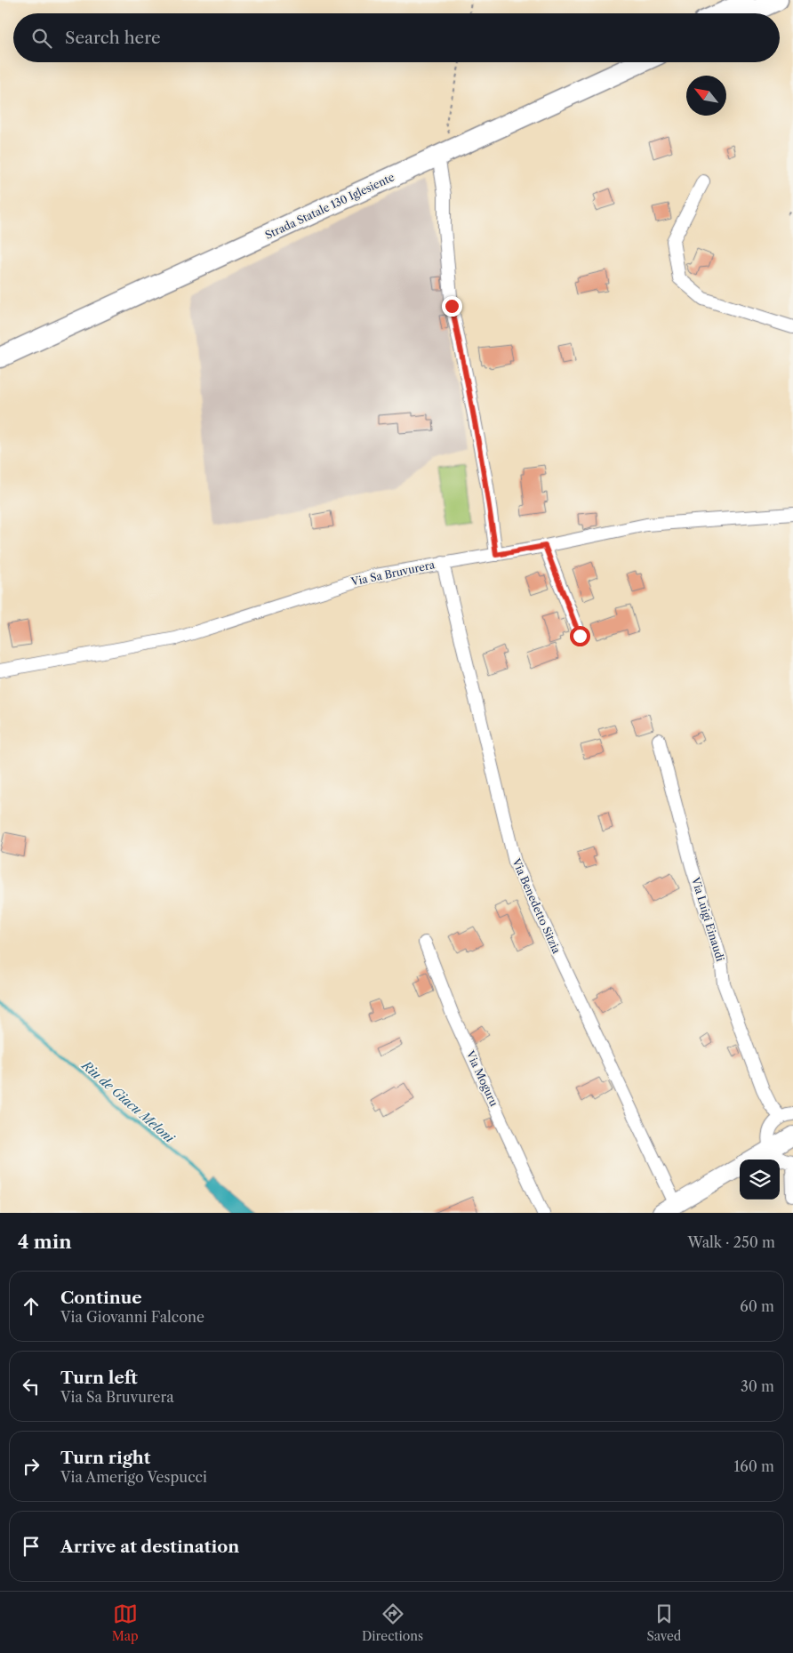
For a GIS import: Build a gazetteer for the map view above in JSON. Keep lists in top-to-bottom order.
{
  "streets": {
    "main road": ["Strada Statale 130 Iglesiente"],
    "street": [
      "Via Sa Bruvurera",
      "Via Benedetto Sitzia",
      "Via Luigi Einaudi",
      "Via Moguru"
    ]
  },
  "crossings": [
    ["Via Sa Bruvurera", "Via Benedetto Sitzia"]
  ],
  "water": ["Riu de Giacu Meloni"],
  "north": "top left",
  "page": {
    "search": "Search here",
    "heading": ["4 min", "Walk · 250 m"],
    "list": [
      ["Continue", "Via Giovanni Falcone", "60 m"],
      ["Turn left", "Via Sa Bruvurera", "30 m"],
      ["Turn right", "Via Amerigo Vespucci", "160 m"],
      "Arrive at destination"
    ],
    "nav": ["Map", "Directions", "Saved"]
  }
}
